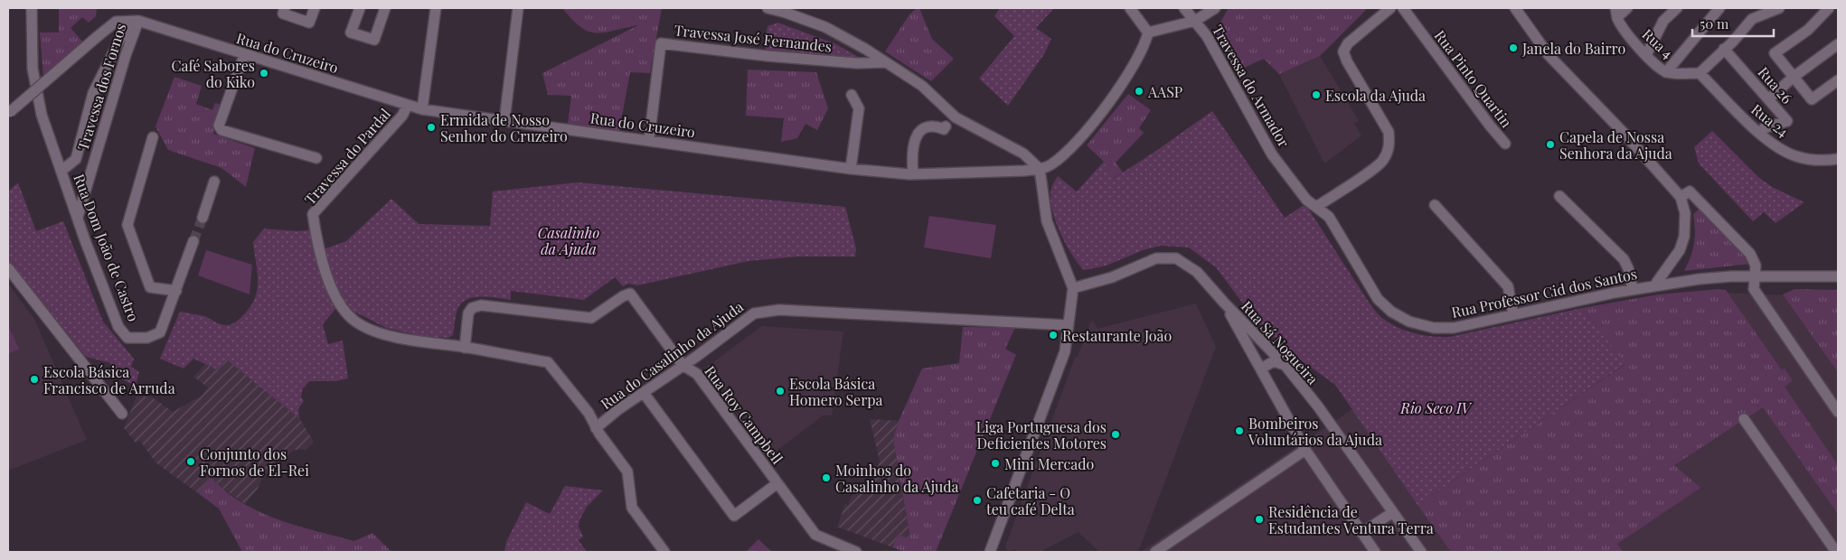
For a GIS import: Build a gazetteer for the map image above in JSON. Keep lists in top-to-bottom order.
{
  "streets": {
    "street": [
      "Travessa José Fernandes",
      "Rua 4",
      "Rua do Cruzeiro",
      "Rua Pinto Quartin",
      "Rua 26",
      "Travessa do Armador",
      "Travessa dos Fornos",
      "Rua 24",
      "Travessa do Pardal",
      "Rua Dom João de Castro",
      "Rua Professor Cid dos Santos",
      "Rua Sá Nogueira",
      "Rua do Casalinho da Ajuda",
      "Rua Roy Campbell"
    ]
  },
  "crossings": [
    ["Travessa José Fernandes", "Rua do Cruzeiro"],
    ["Rua 4", "Rua 24"],
    ["Rua do Cruzeiro", "Travessa dos Fornos"],
    ["Rua do Cruzeiro", "Travessa do Pardal"],
    ["Travessa do Armador", "Rua Professor Cid dos Santos"],
    ["Travessa dos Fornos", "Rua Dom João de Castro"],
    ["Travessa do Pardal", "Rua do Casalinho da Ajuda"],
    ["Travessa do Pardal", "Rua Roy Campbell"],
    ["Rua do Casalinho da Ajuda", "Rua Roy Campbell"]
  ],
  "parks": ["Casalinho da Ajuda", "Rio Seco IV"],
  "places": [
    "Janela do Bairro",
    "Café Sabores do Kiko",
    "AASP",
    "Escola da Ajuda",
    "Ermida de Nosso Senhor do Cruzeiro",
    "Capela de Nossa Senhora da Ajuda",
    "Restaurante João",
    "Escola Básica Francisco de Arruda",
    "Escola Básica Homero Serpa",
    "Bombeiros Voluntários da Ajuda",
    "Liga Portuguesa dos Deficientes Motores",
    "Conjunto dos Fornos de El-Rei",
    "Mini Mercado",
    "Moinhos do Casalinho da Ajuda",
    "Cafetaria - O teu café Delta",
    "Residência de Estudantes Ventura Terra"
  ],
  "scale_bar": "50 m"
}
